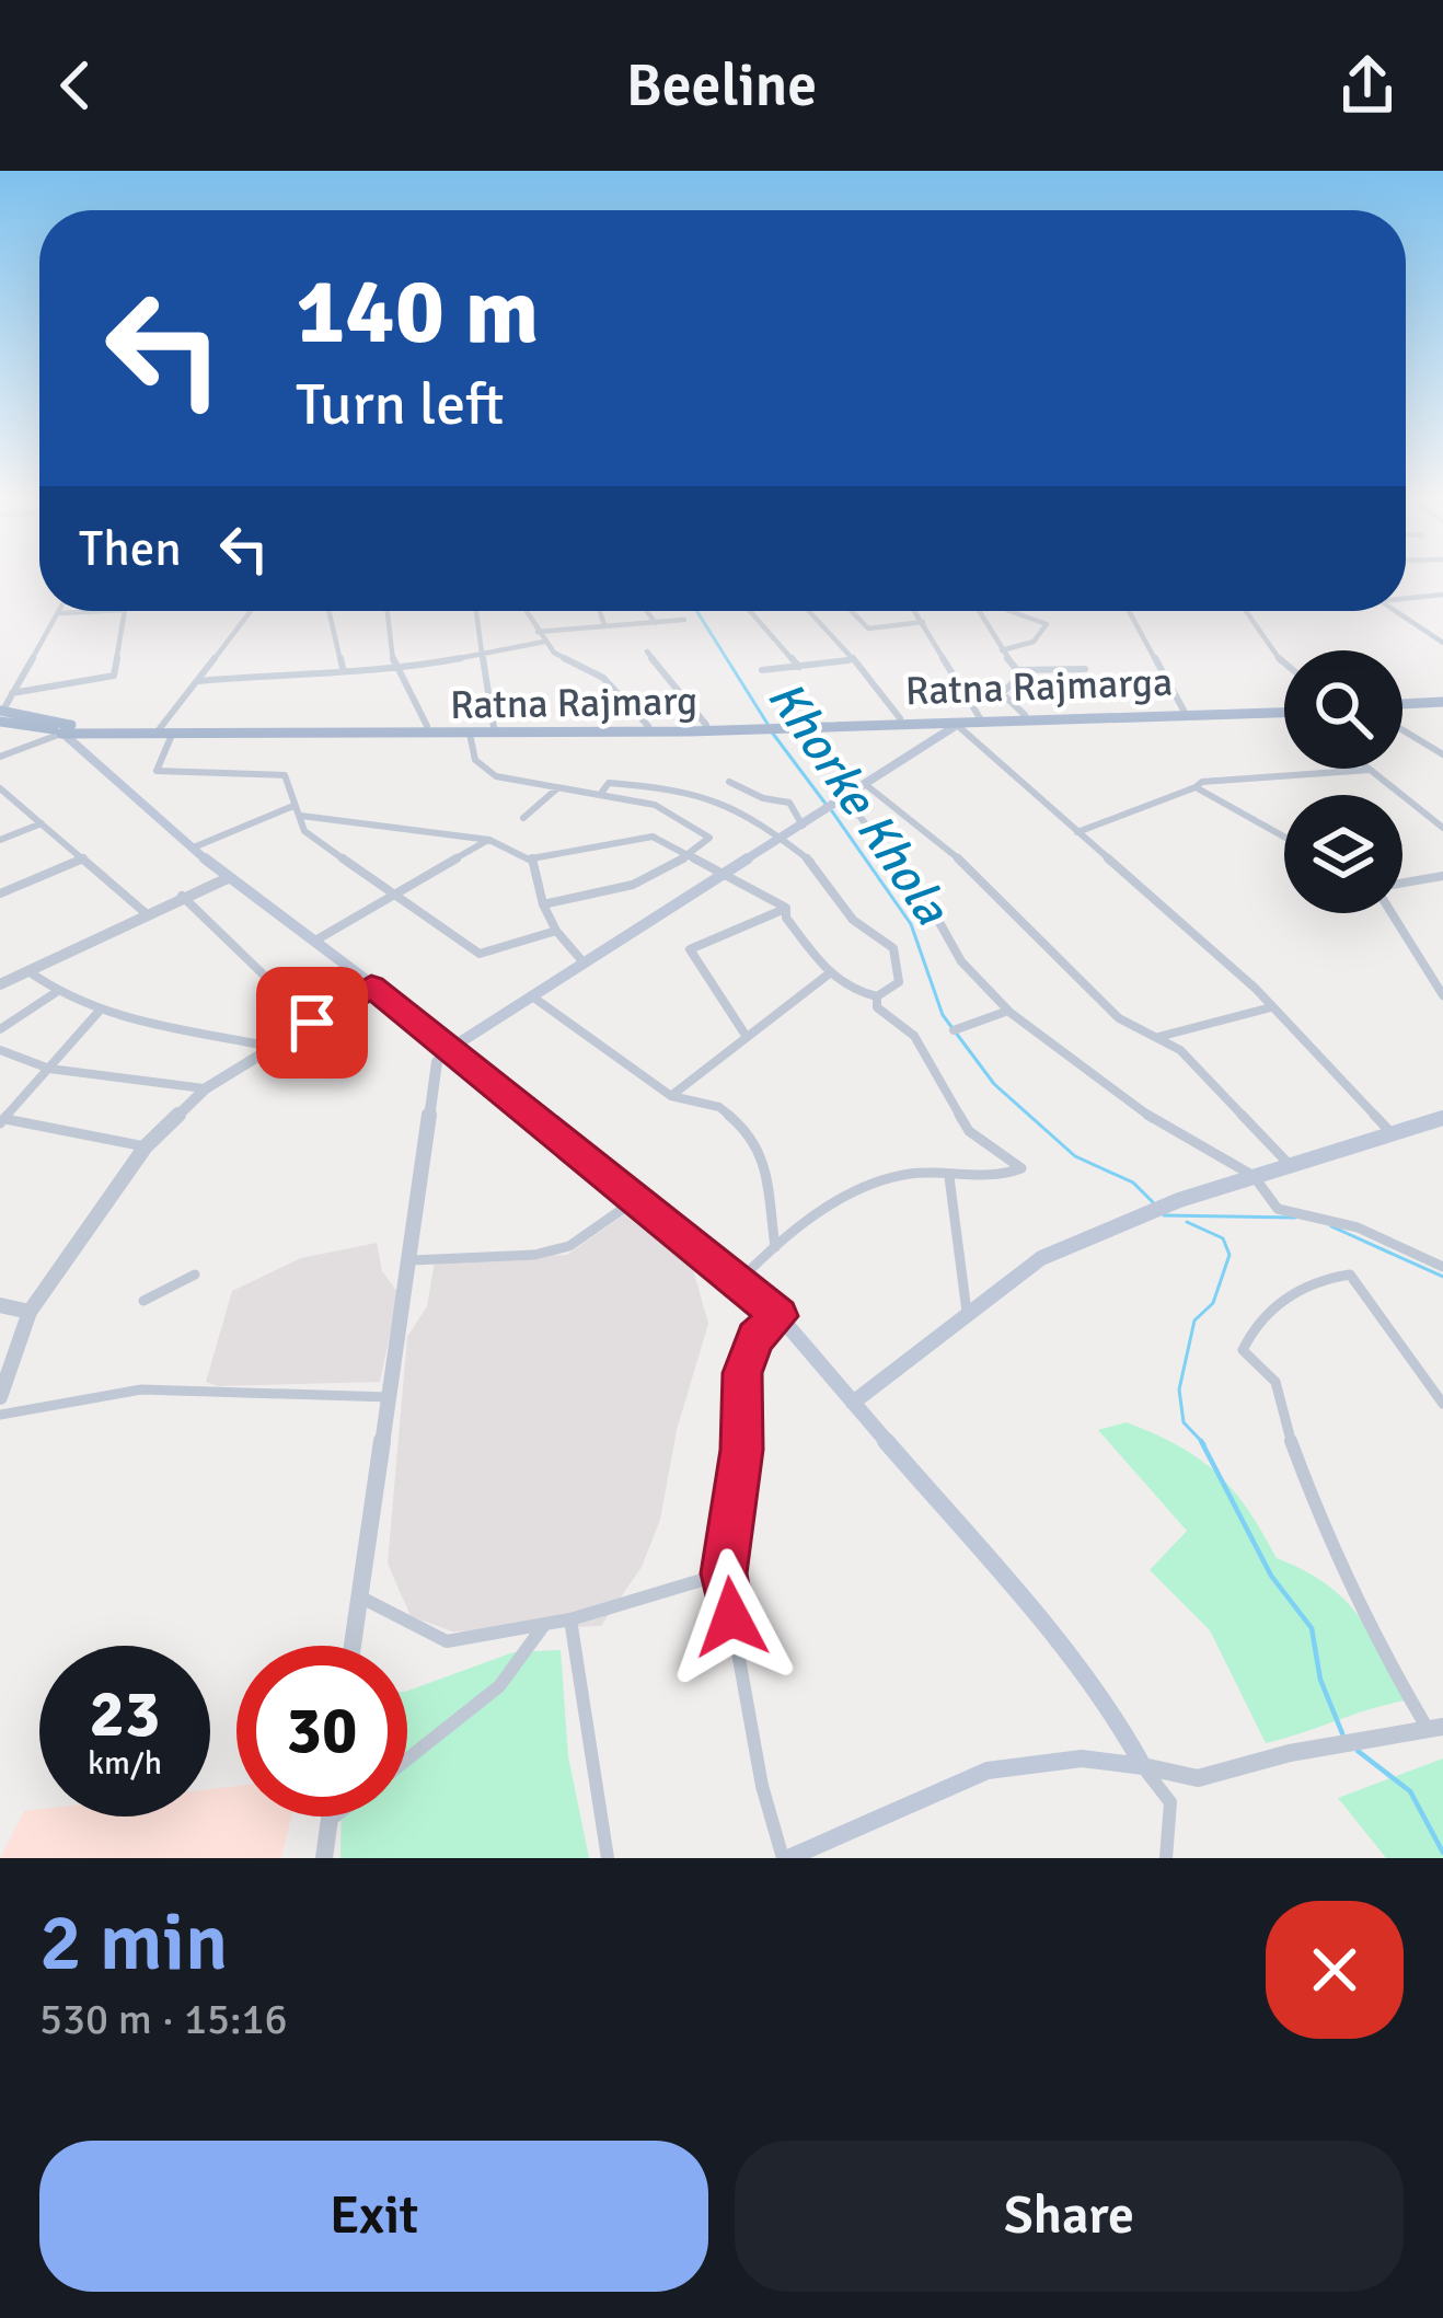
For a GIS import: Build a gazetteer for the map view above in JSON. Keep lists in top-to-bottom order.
{
  "streets": {
    "main road": ["Ratna Rajmarga", "Ratna Rajmarg"]
  },
  "crossings": [
    ["Ratna Rajmarga", "Ratna Rajmarg"]
  ],
  "water": ["Khorke Khola"],
  "page": {
    "header": "Beeline",
    "turn": ["140 m", "Turn left"],
    "then": "Then",
    "speed": "23 km/h",
    "limit": "30",
    "heading": ["2 min", "530 m · 15:16"],
    "buttons": ["Exit", "Share"]
  }
}
